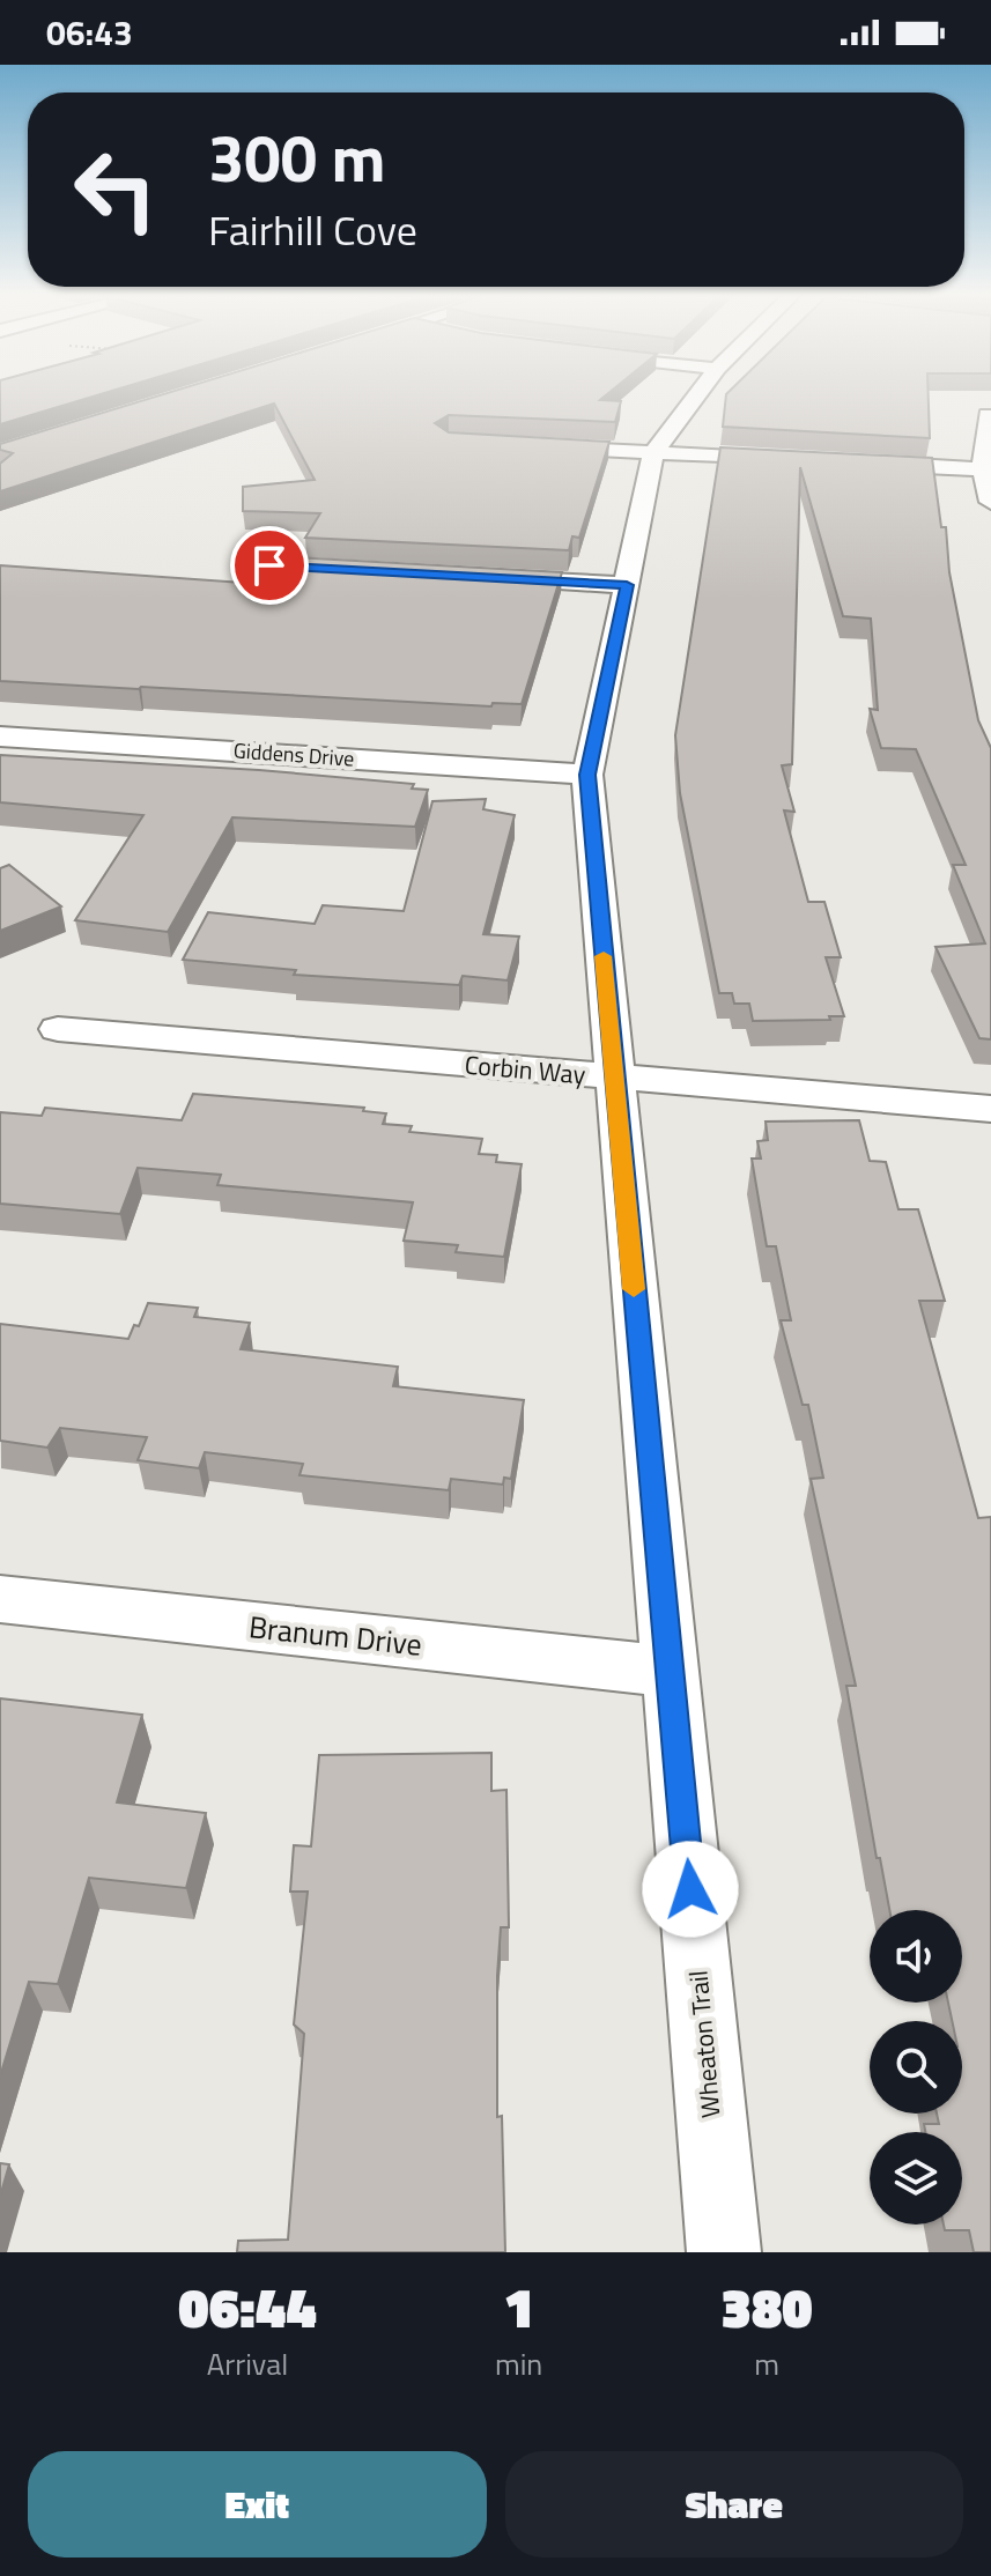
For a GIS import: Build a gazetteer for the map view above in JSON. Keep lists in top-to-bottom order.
{
  "streets": {
    "street": [
      "Giddens Drive",
      "Corbin Way",
      "Branum Drive",
      "Wheaton Trail"
    ]
  },
  "crossings": [
    ["Giddens Drive", "Wheaton Trail"],
    ["Corbin Way", "Wheaton Trail"],
    ["Branum Drive", "Wheaton Trail"]
  ],
  "page": {
    "status": "06:43",
    "turn": ["300 m", "Fairhill Cove"],
    "eta": [
      "06:44",
      "Arrival",
      "1",
      "min",
      "380",
      "m"
    ],
    "buttons": ["Exit", "Share"]
  }
}
